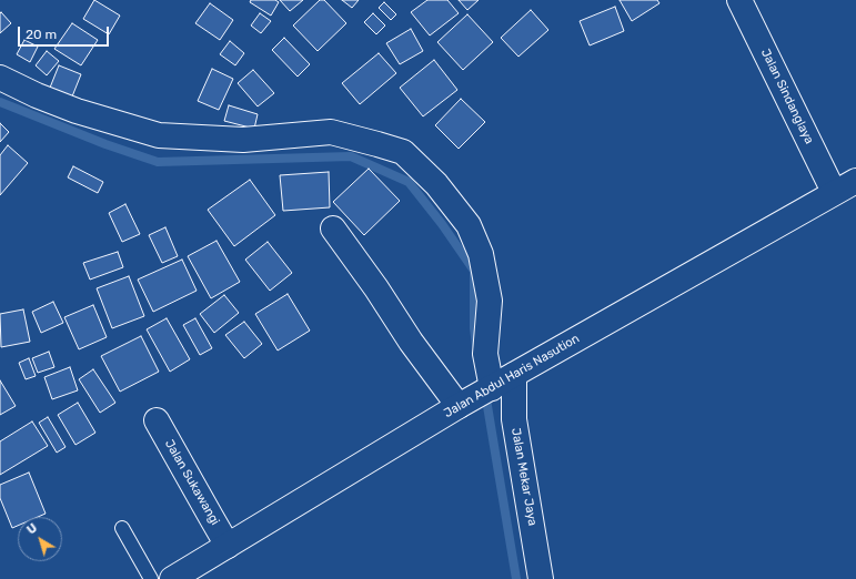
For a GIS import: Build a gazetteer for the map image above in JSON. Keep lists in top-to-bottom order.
{
  "streets": {
    "main road": [
      "Jalan Sindanglaya",
      "Jalan Abdul Haris Nasution",
      "Jalan Mekar Jaya",
      "Jalan Sukawangi"
    ]
  },
  "crossings": [
    ["Jalan Sindanglaya", "Jalan Abdul Haris Nasution"],
    ["Jalan Abdul Haris Nasution", "Jalan Mekar Jaya"],
    ["Jalan Abdul Haris Nasution", "Jalan Sukawangi"]
  ],
  "scale_bar": "20 m",
  "north": "top left"
}
